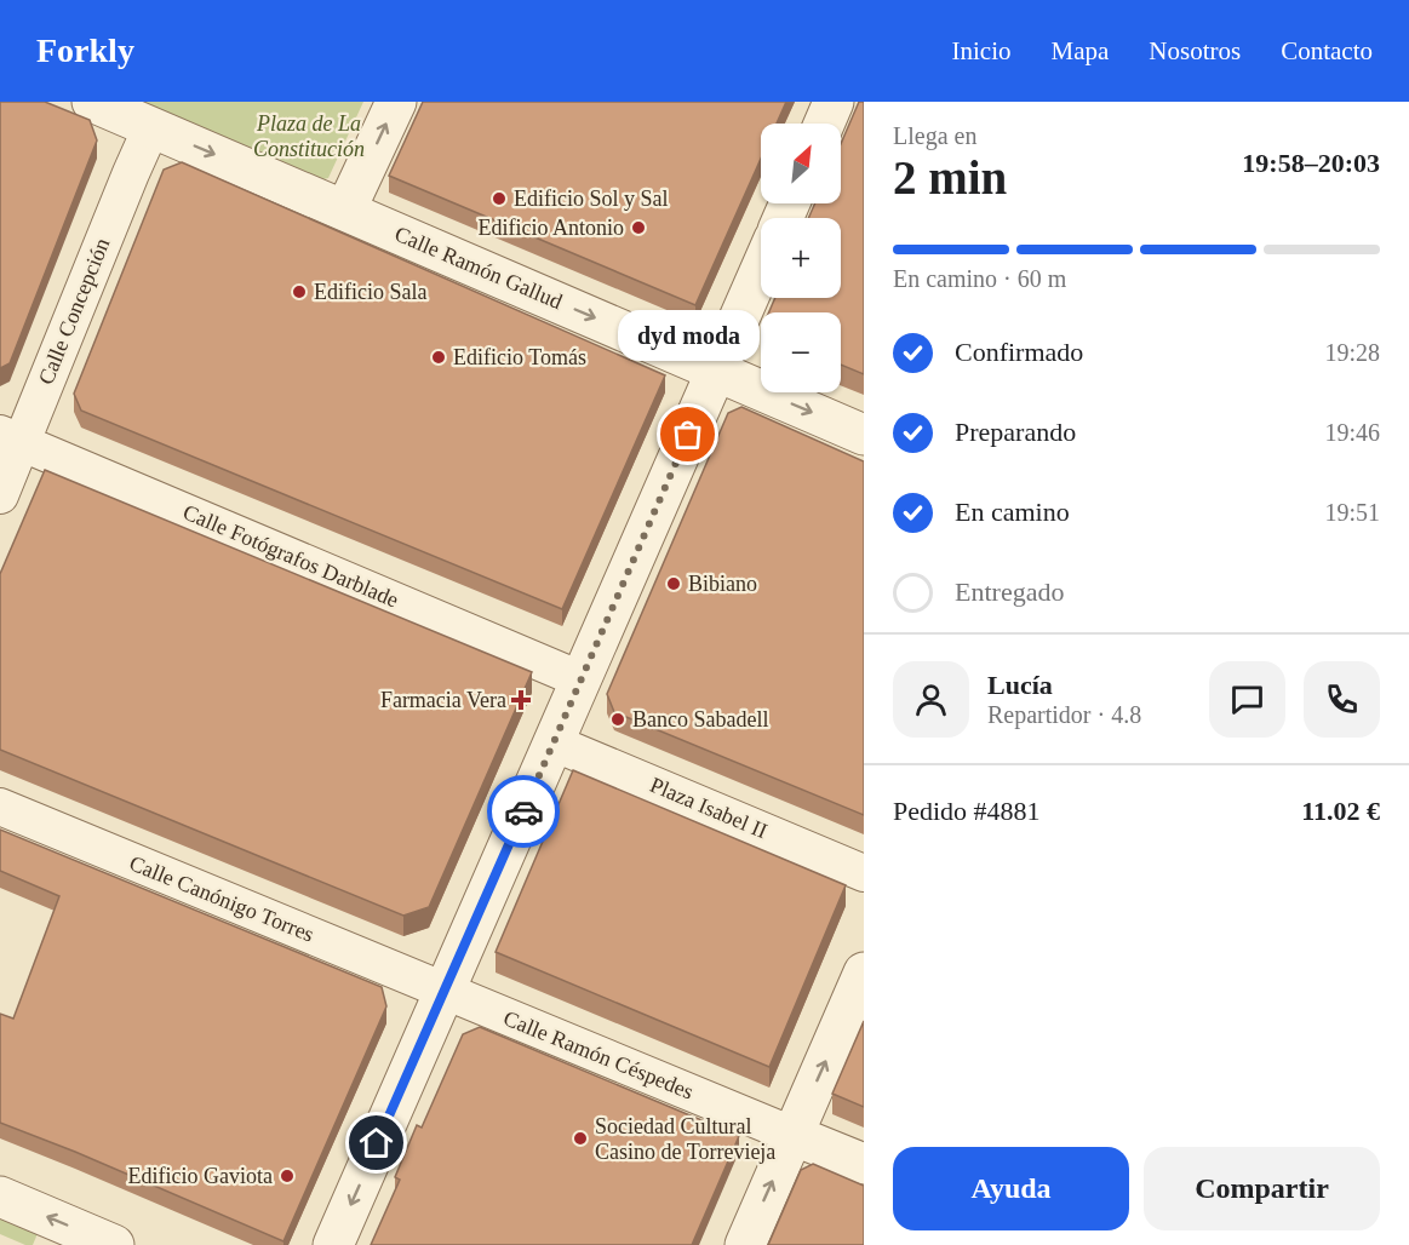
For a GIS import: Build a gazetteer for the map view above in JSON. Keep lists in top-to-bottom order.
{
  "streets": {
    "street": [
      "Calle Ramón Gallud",
      "Calle Concepción",
      "Calle Fotógrafos Darblade",
      "Plaza Isabel II",
      "Calle Canónigo Torres",
      "Calle Ramón Céspedes"
    ]
  },
  "crossings": [
    ["Calle Ramón Gallud", "Calle Concepción"],
    ["Calle Concepción", "Calle Fotógrafos Darblade"],
    ["Calle Canónigo Torres", "Calle Ramón Céspedes"]
  ],
  "one_way": ["Calle Ramón Gallud"],
  "parks": ["Plaza de La Constitución"],
  "places": {
    "other": [
      "Edificio Sol y Sal",
      "Edificio Antonio",
      "Edificio Sala",
      "Edificio Tomás",
      "dyd moda",
      "Bibiano",
      "Banco Sabadell",
      "Sociedad Cultural Casino de Torrevieja",
      "Edificio Gaviota"
    ],
    "health": ["Farmacia Vera"]
  },
  "north": "top right",
  "page": {
    "header": "Forkly",
    "nav": [
      "Inicio",
      "Mapa",
      "Nosotros",
      "Contacto"
    ],
    "heading": ["2 min", "Llega en", "19:58–20:03"],
    "panel": [
      "Lucía",
      "Repartidor · 4.8",
      "Pedido #4881",
      "11.02 €"
    ],
    "map_buttons": ["+", "−"],
    "bar": "En camino · 60 m",
    "bubble": "dyd moda",
    "list": [
      ["Confirmado", "19:28"],
      ["Preparando", "19:46"],
      ["En camino", "19:51"],
      "Entregado"
    ],
    "buttons": ["Ayuda", "Compartir"]
  }
}
